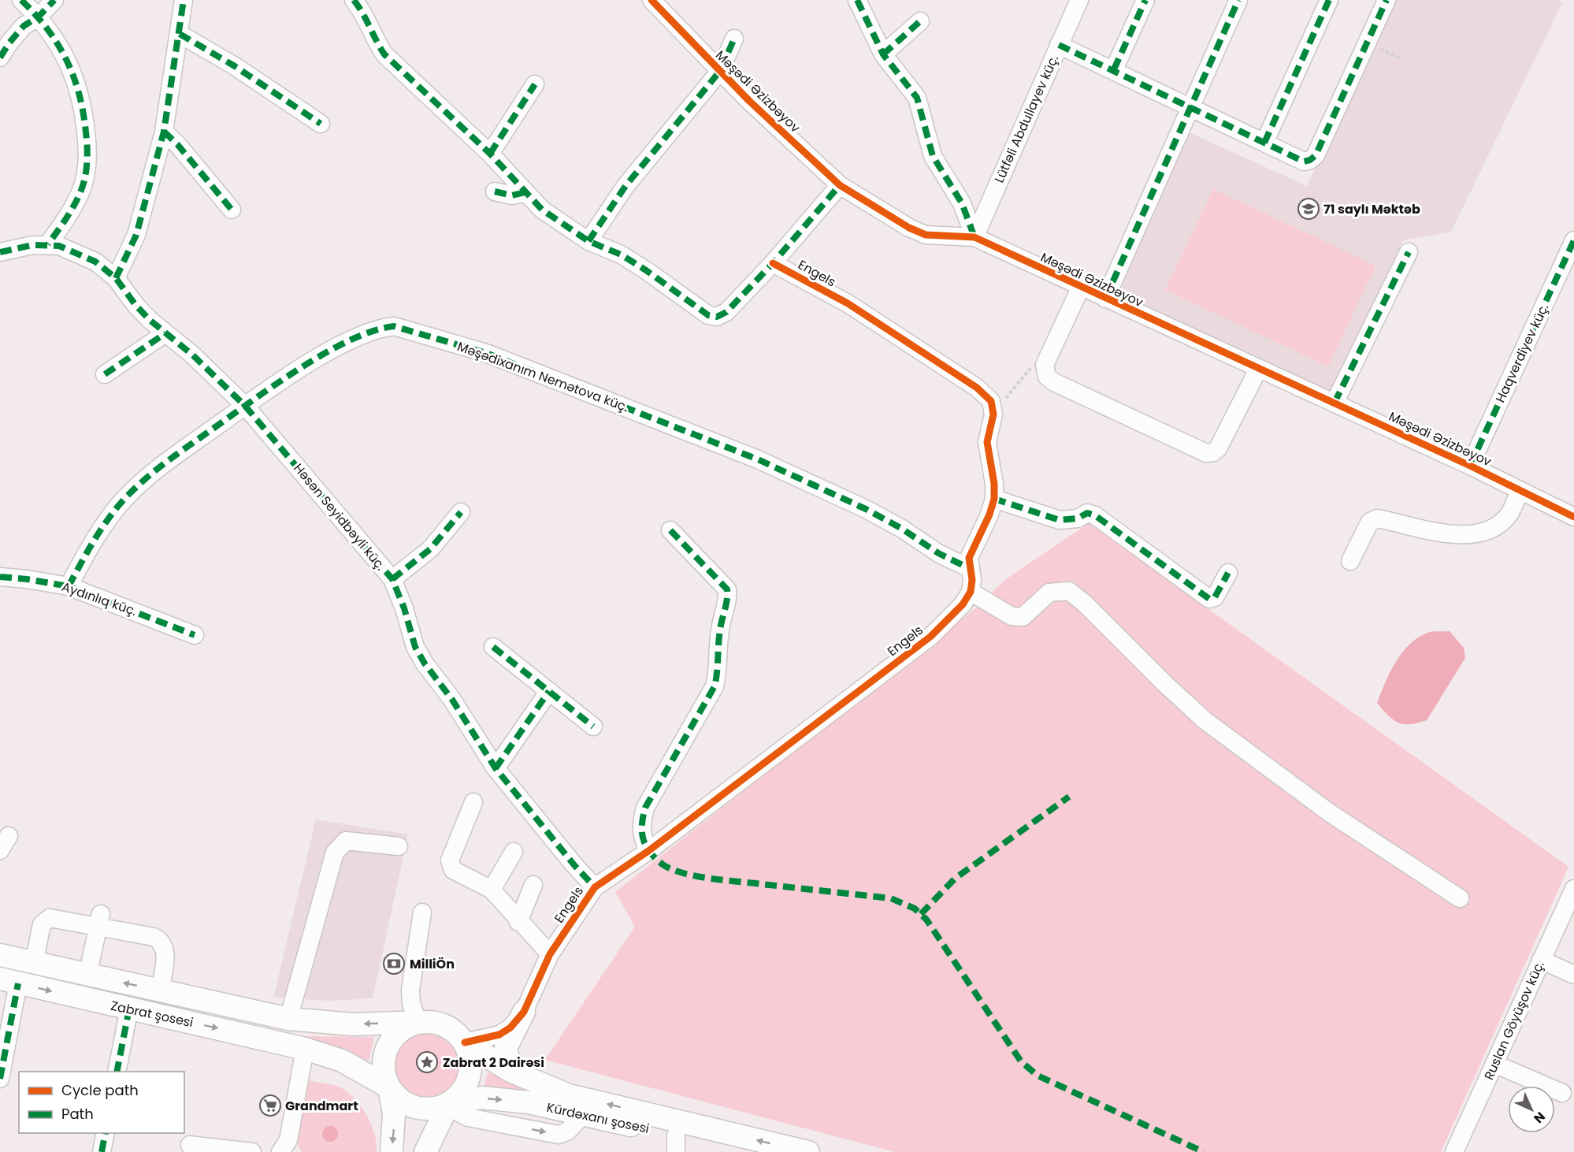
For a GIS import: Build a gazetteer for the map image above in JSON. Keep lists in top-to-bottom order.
{
  "streets": {
    "main road": ["Zabrat şosesi", "Kürdəxanı şosesi"],
    "street": [
      "Məşədi Əzizbəyov",
      "Lütfəli Abdullayev küç.",
      "Engels",
      "Haqverdiyev küç.",
      "Məşədixanım Nemətova küç.",
      "Həsən Seyidbəyli küç.",
      "Aydınlıq küç.",
      "Ruslan Göyüşov küç."
    ]
  },
  "crossings": [
    ["Məşədi Əzizbəyov", "Lütfəli Abdullayev küç."],
    ["Məşədi Əzizbəyov", "Haqverdiyev küç."],
    ["Engels", "Həsən Seyidbəyli küç."],
    ["Engels", "Zabrat şosesi"],
    ["Engels", "Kürdəxanı şosesi"],
    ["Məşədixanım Nemətova küç.", "Həsən Seyidbəyli küç."],
    ["Məşədixanım Nemətova küç.", "Aydınlıq küç."],
    ["Zabrat şosesi", "Kürdəxanı şosesi"]
  ],
  "places": {
    "school or university": ["71 saylı Məktəb"],
    "bank": ["MilliÖn"],
    "place": ["Zabrat 2 Dairəsi"],
    "supermarket": ["Grandmart"]
  },
  "legend": ["Cycle path", "Path"],
  "north": "bottom right"
}
